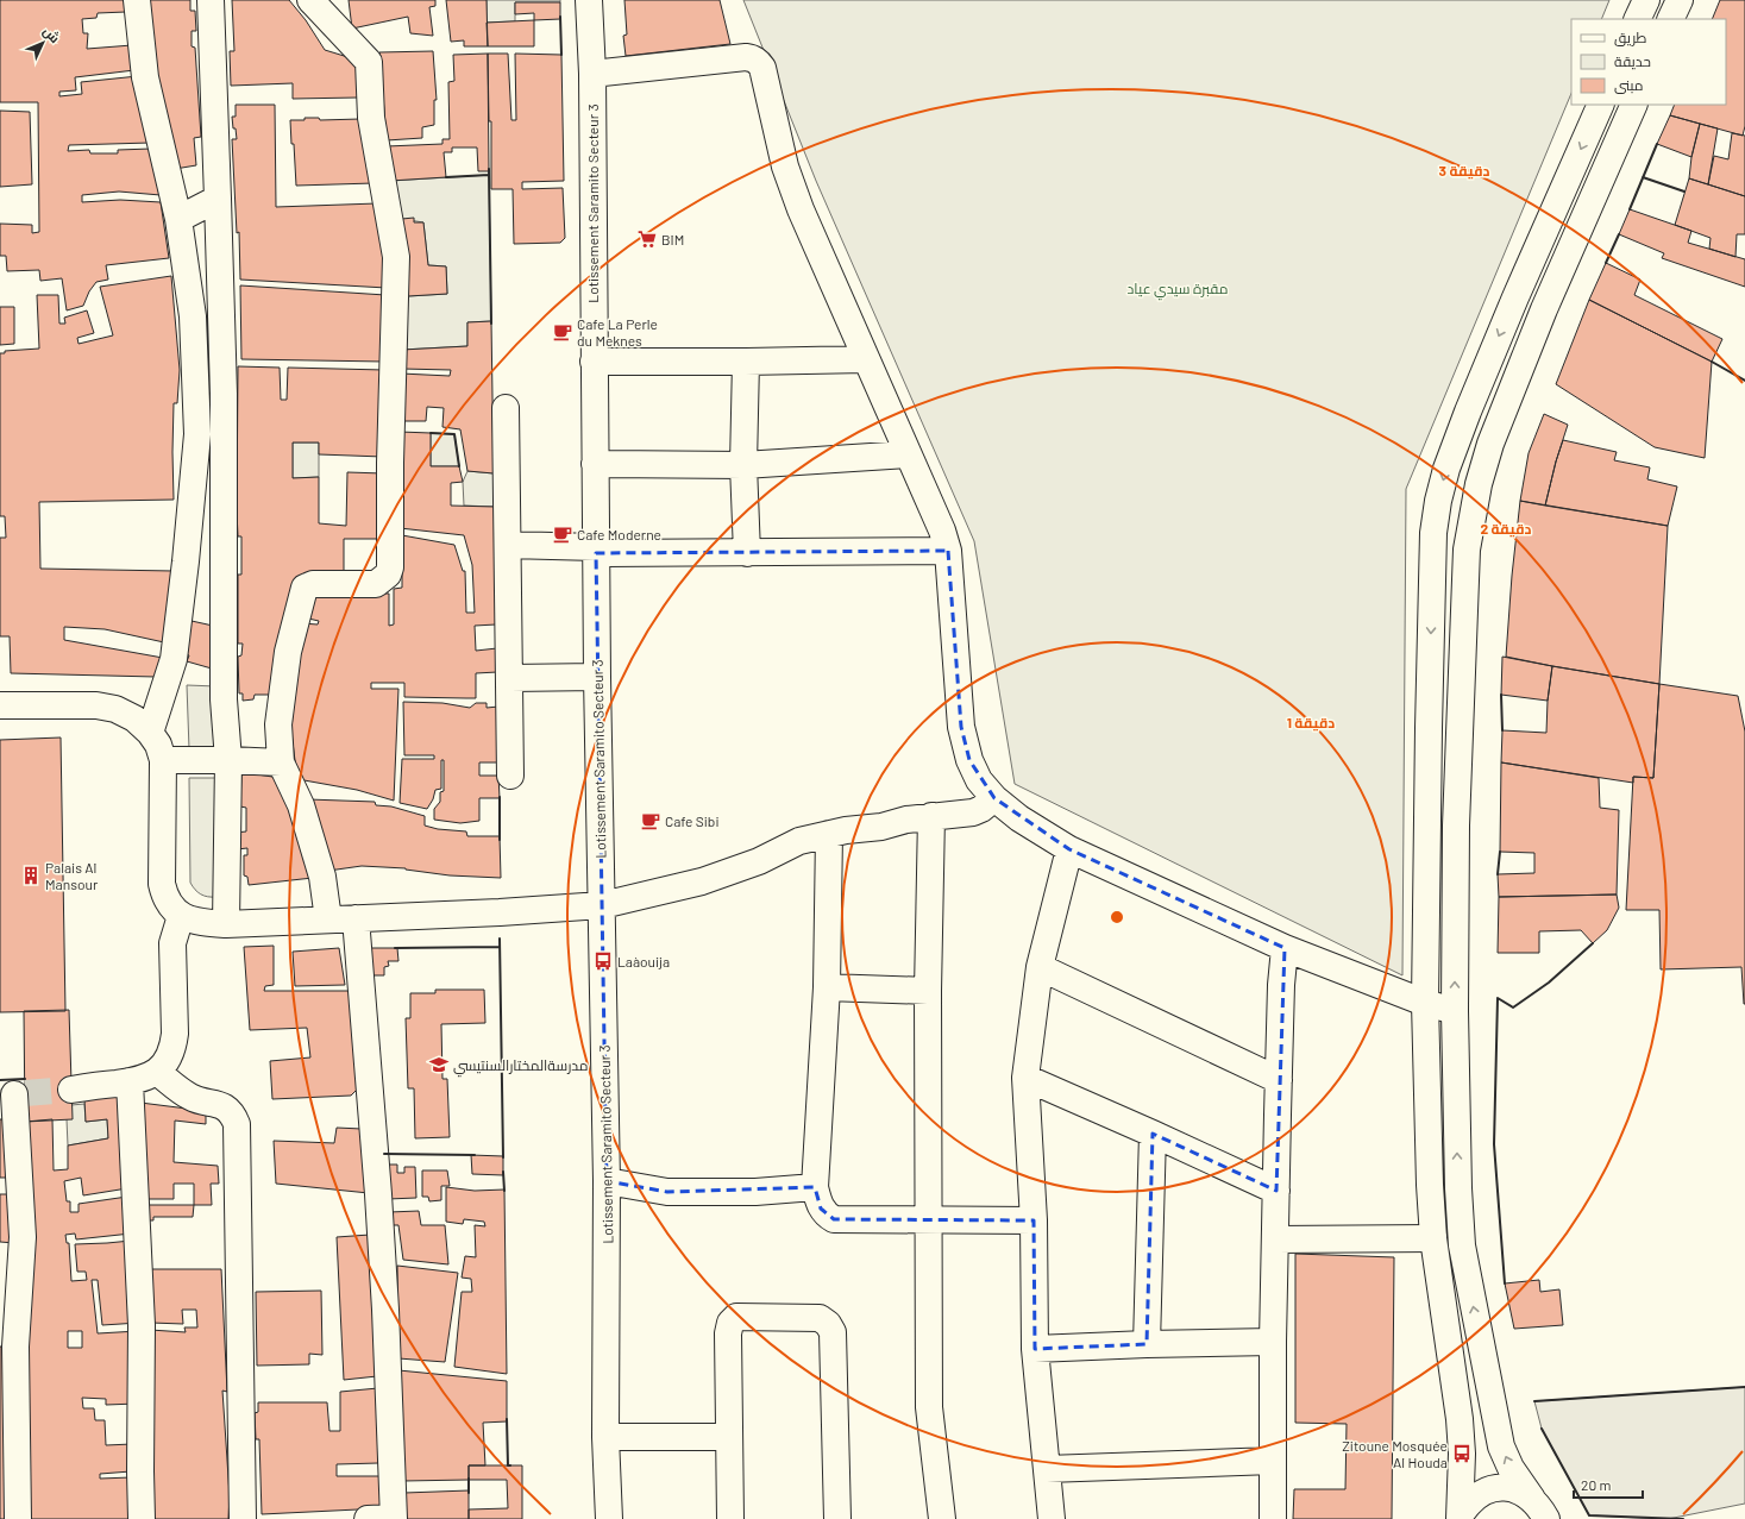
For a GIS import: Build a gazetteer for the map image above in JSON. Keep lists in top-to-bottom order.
{
  "streets": {
    "street": ["Lotissement Saramito Secteur 3"]
  },
  "parks": ["مقبرة سيدي عياد"],
  "places": {
    "supermarket": ["BIM"],
    "cafe": ["Cafe La Perle du Meknes", "Cafe Moderne", "Cafe Sibi"],
    "building": ["Palais Al Mansour"],
    "bus stop": ["Laàouija", "Zitoune Mosquée Al Houda"],
    "school or university": ["مدرسةالمختارالسنتيسي"]
  },
  "legend": ["طريق", "حديقة", "مبنى"],
  "scale_bar": "20 m",
  "north": "top right",
  "rings": ["3 دقيقة", "2 دقيقة", "1 دقيقة"]
}
